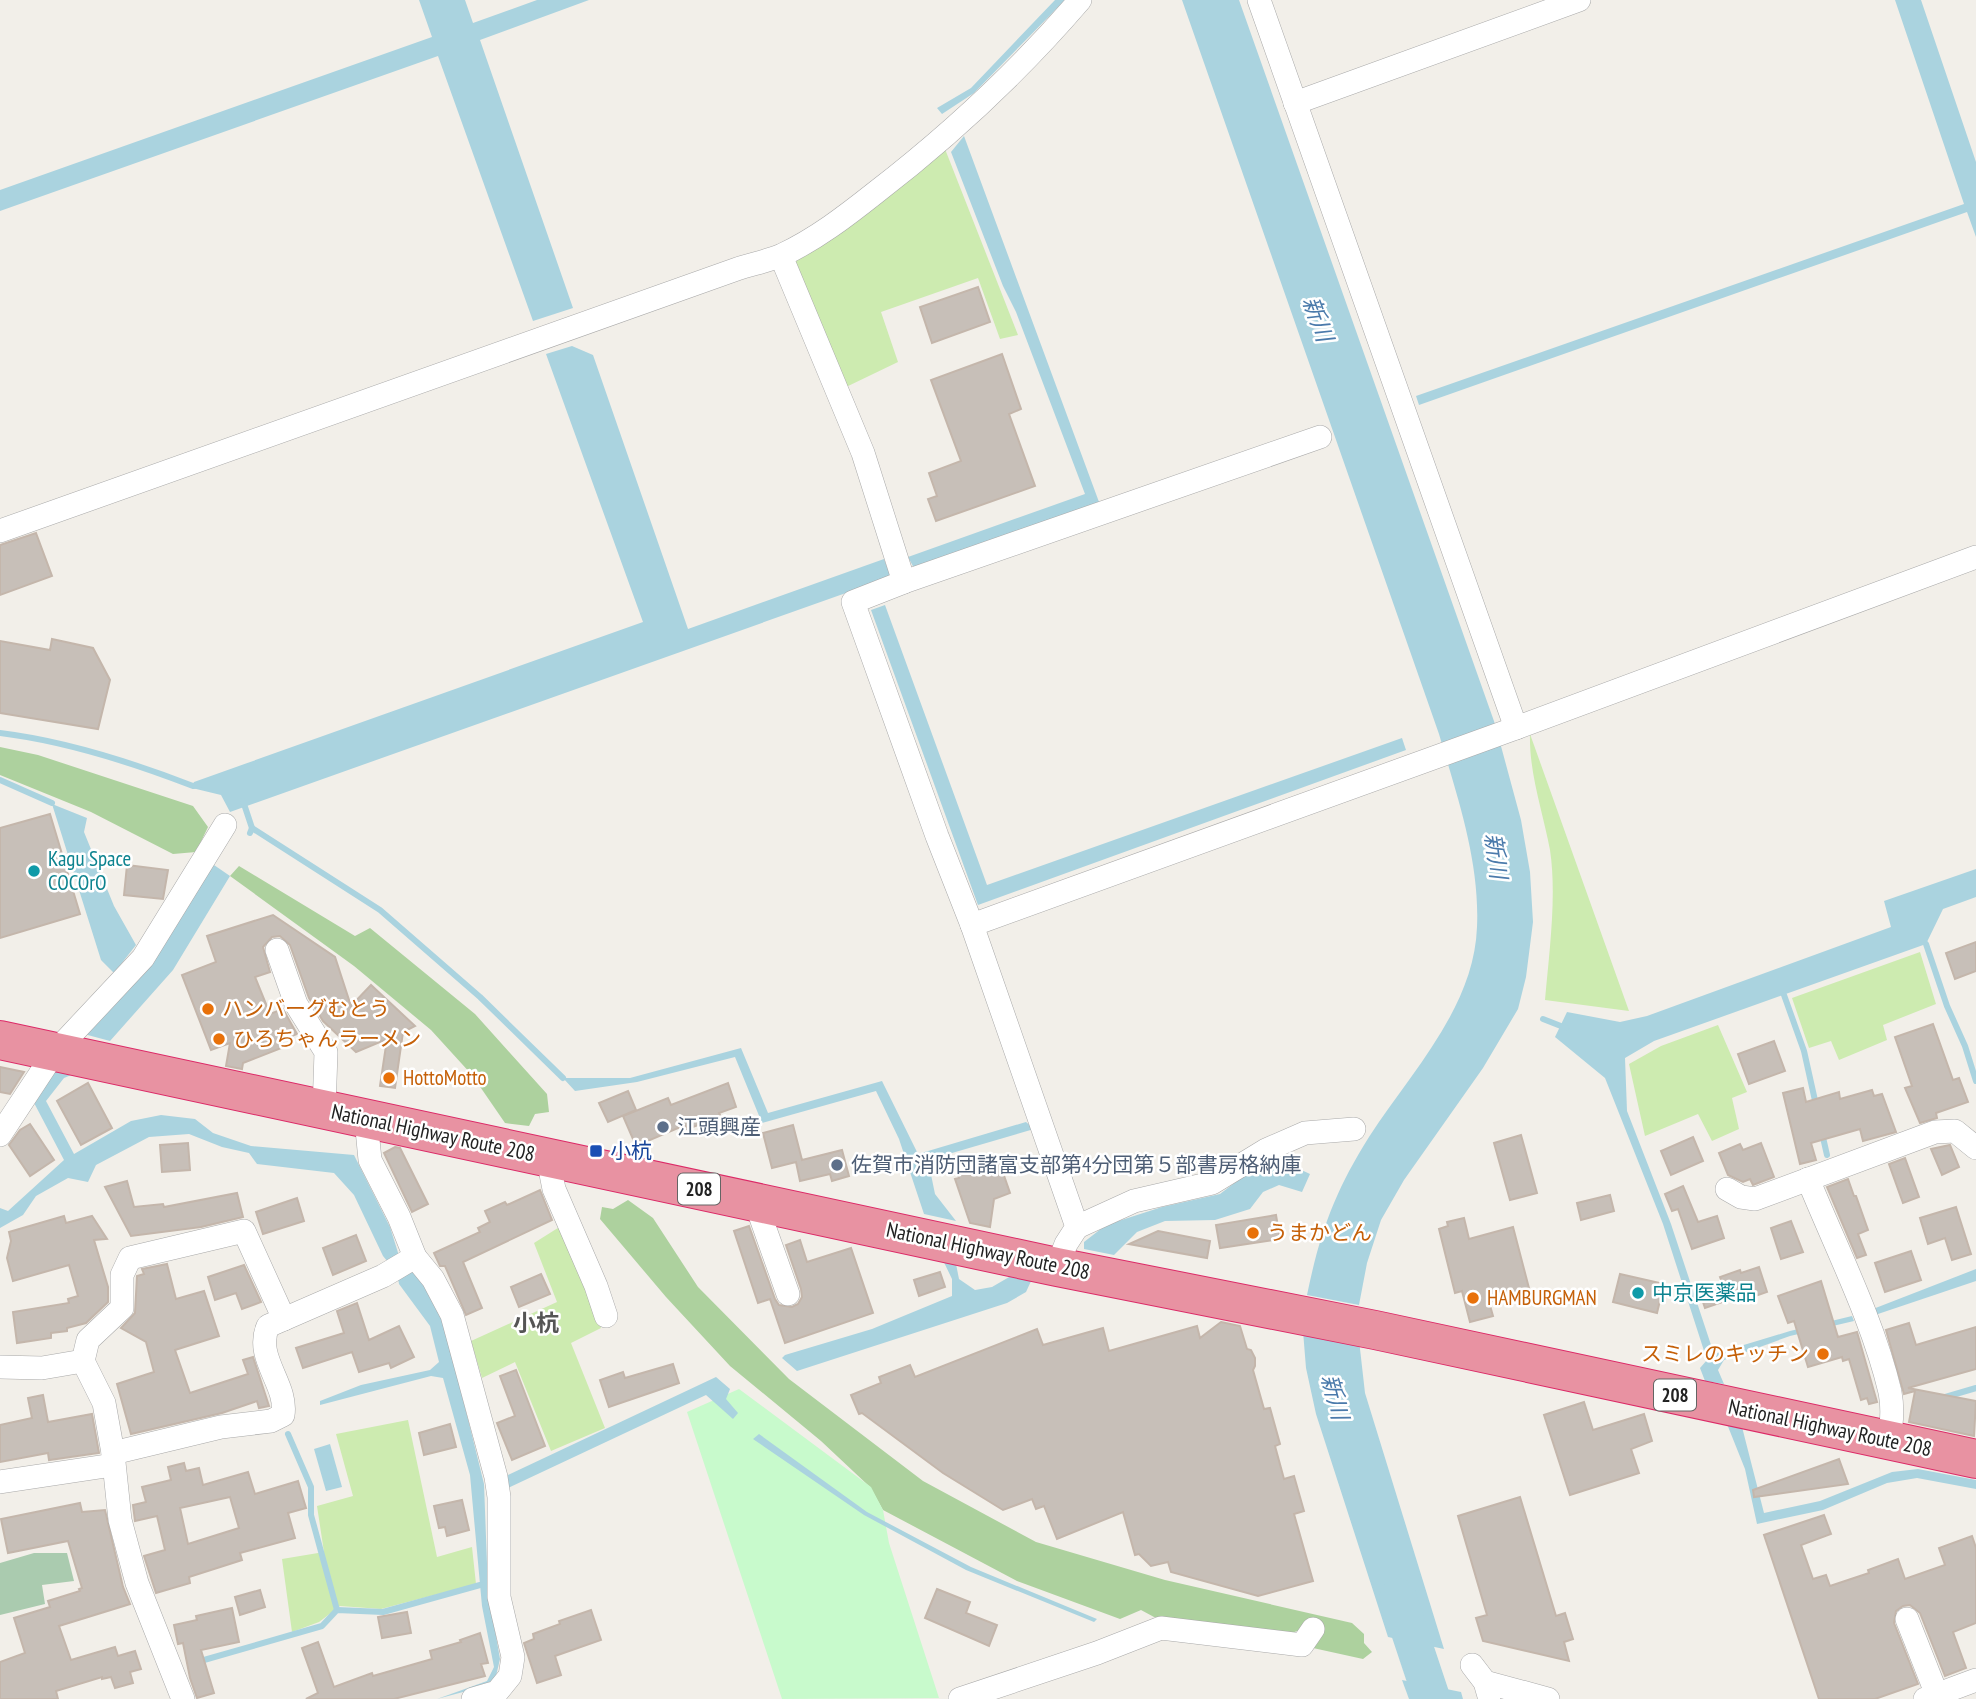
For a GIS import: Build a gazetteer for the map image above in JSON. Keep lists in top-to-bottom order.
{
  "streets": {
    "highway": ["National Highway Route 208", "208"]
  },
  "districts": ["小杭"],
  "water": ["新川"],
  "places": {
    "other": [
      "Kagu Space COCOrO",
      "ハンバーグむとう",
      "ひろちゃんラーメン",
      "HottoMotto",
      "江頭興産",
      "佐賀市消防団諸富支部第4分団第５部書房格納庫",
      "うまかどん",
      "中京医薬品",
      "HAMBURGMAN",
      "スミレのキッチン"
    ],
    "transit": ["小杭"]
  }
}
